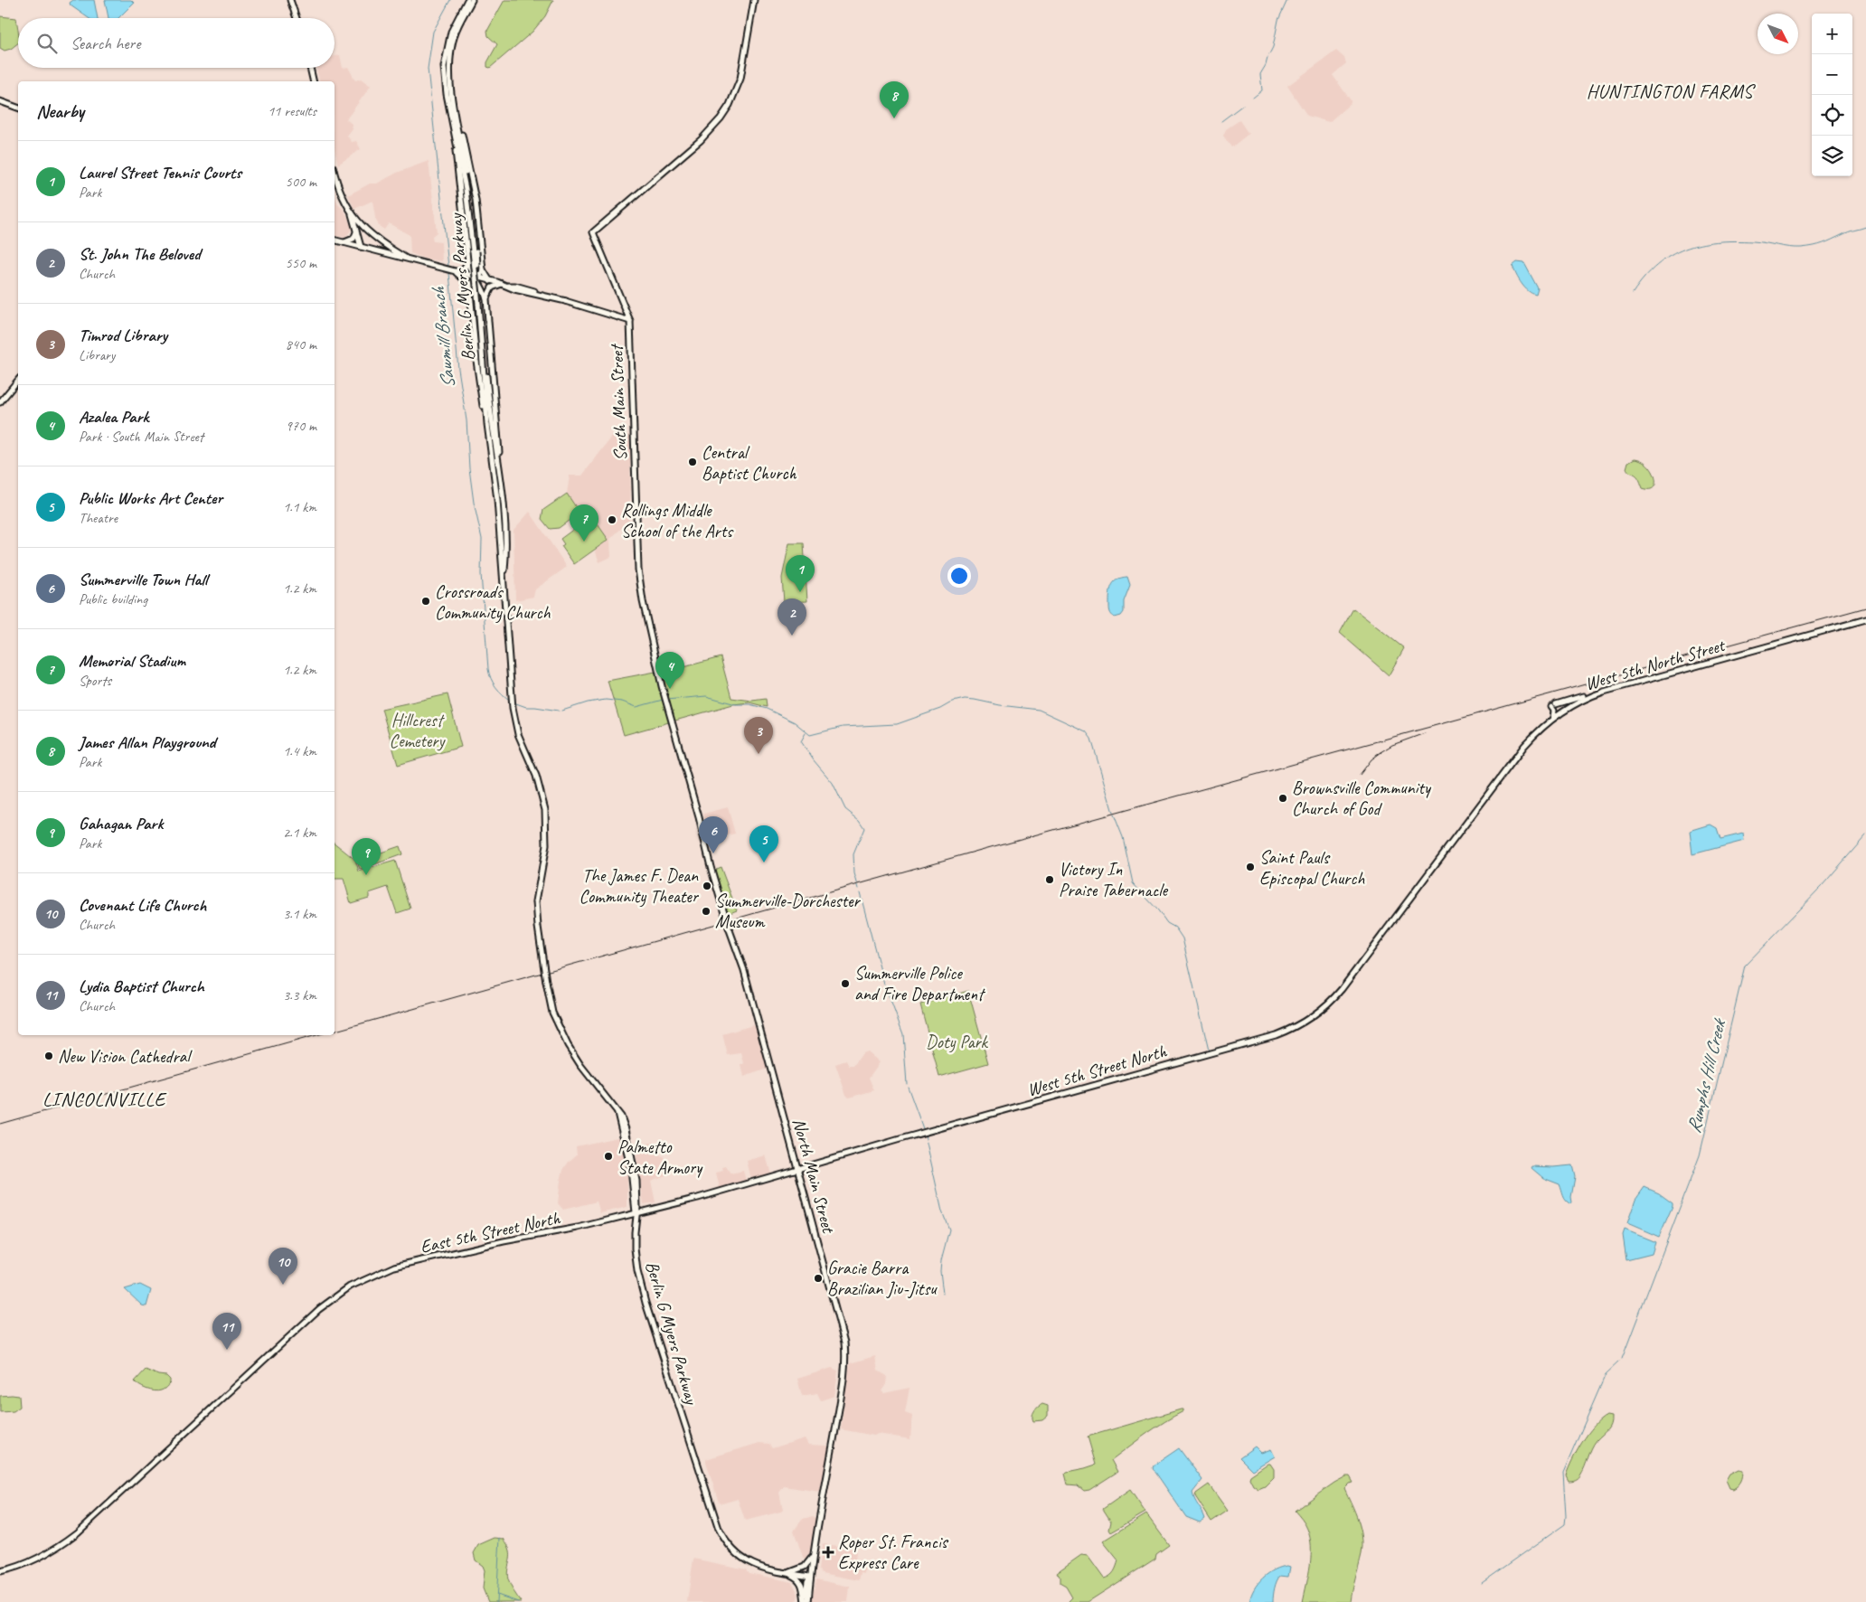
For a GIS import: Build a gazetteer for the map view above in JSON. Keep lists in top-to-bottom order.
{
  "streets": {
    "main road": [
      "Berlin G Myers Parkway",
      "South Main Street",
      "West 5th North Street",
      "West 5th Street North",
      "North Main Street",
      "East 5th Street North"
    ]
  },
  "crossings": [
    ["Berlin G Myers Parkway", "North Main Street"],
    ["Berlin G Myers Parkway", "East 5th Street North"],
    ["South Main Street", "North Main Street"],
    ["West 5th North Street", "West 5th Street North"],
    ["West 5th Street North", "North Main Street"],
    ["West 5th Street North", "East 5th Street North"],
    ["North Main Street", "East 5th Street North"]
  ],
  "districts": ["HUNTINGTON FARMS", "LINCOLNVILLE"],
  "water": ["Sawmill Branch", "Rumphs Hill Creek"],
  "parks": ["Hillcrest Cemetery", "Doty Park"],
  "places": {
    "other": [
      "Central Baptist Church",
      "Rollings Middle School of the Arts",
      "Crossroads Community Church",
      "Brownsville Community Church of God",
      "Saint Pauls Episcopal Church",
      "Victory In Praise Tabernacle",
      "The James F. Dean Community Theater",
      "Summerville-Dorchester Museum",
      "Summerville Police and Fire Department",
      "New Vision Cathedral",
      "Palmetto State Armory",
      "Gracie Barra Brazilian Jiu-Jitsu"
    ],
    "health": ["Roper St. Francis Express Care"]
  },
  "north": "bottom right",
  "page": {
    "map_buttons": ["+", "−"],
    "search": "Search here",
    "pins": [
      "8",
      "7",
      "1",
      "2",
      "4",
      "3",
      "6",
      "5",
      "9",
      "10",
      "11"
    ],
    "heading": ["Nearby", "11 results"],
    "list": [
      {
        "mark": "1",
        "name": "Laurel Street Tennis Courts",
        "note": "Park",
        "value": "500 m"
      },
      {
        "mark": "2",
        "name": "St. John The Beloved",
        "note": "Church",
        "value": "550 m"
      },
      {
        "mark": "3",
        "name": "Timrod Library",
        "note": "Library",
        "value": "840 m"
      },
      {
        "mark": "4",
        "name": "Azalea Park",
        "note": "Park · South Main Street",
        "value": "970 m"
      },
      {
        "mark": "5",
        "name": "Public Works Art Center",
        "note": "Theatre",
        "value": "1.1 km"
      },
      {
        "mark": "6",
        "name": "Summerville Town Hall",
        "note": "Public building",
        "value": "1.2 km"
      },
      {
        "mark": "7",
        "name": "Memorial Stadium",
        "note": "Sports",
        "value": "1.2 km"
      },
      {
        "mark": "8",
        "name": "James Allan Playground",
        "note": "Park",
        "value": "1.4 km"
      },
      {
        "mark": "9",
        "name": "Gahagan Park",
        "note": "Park",
        "value": "2.1 km"
      },
      {
        "mark": "10",
        "name": "Covenant Life Church",
        "note": "Church",
        "value": "3.1 km"
      },
      {
        "mark": "11",
        "name": "Lydia Baptist Church",
        "note": "Church",
        "value": "3.3 km"
      }
    ]
  }
}
